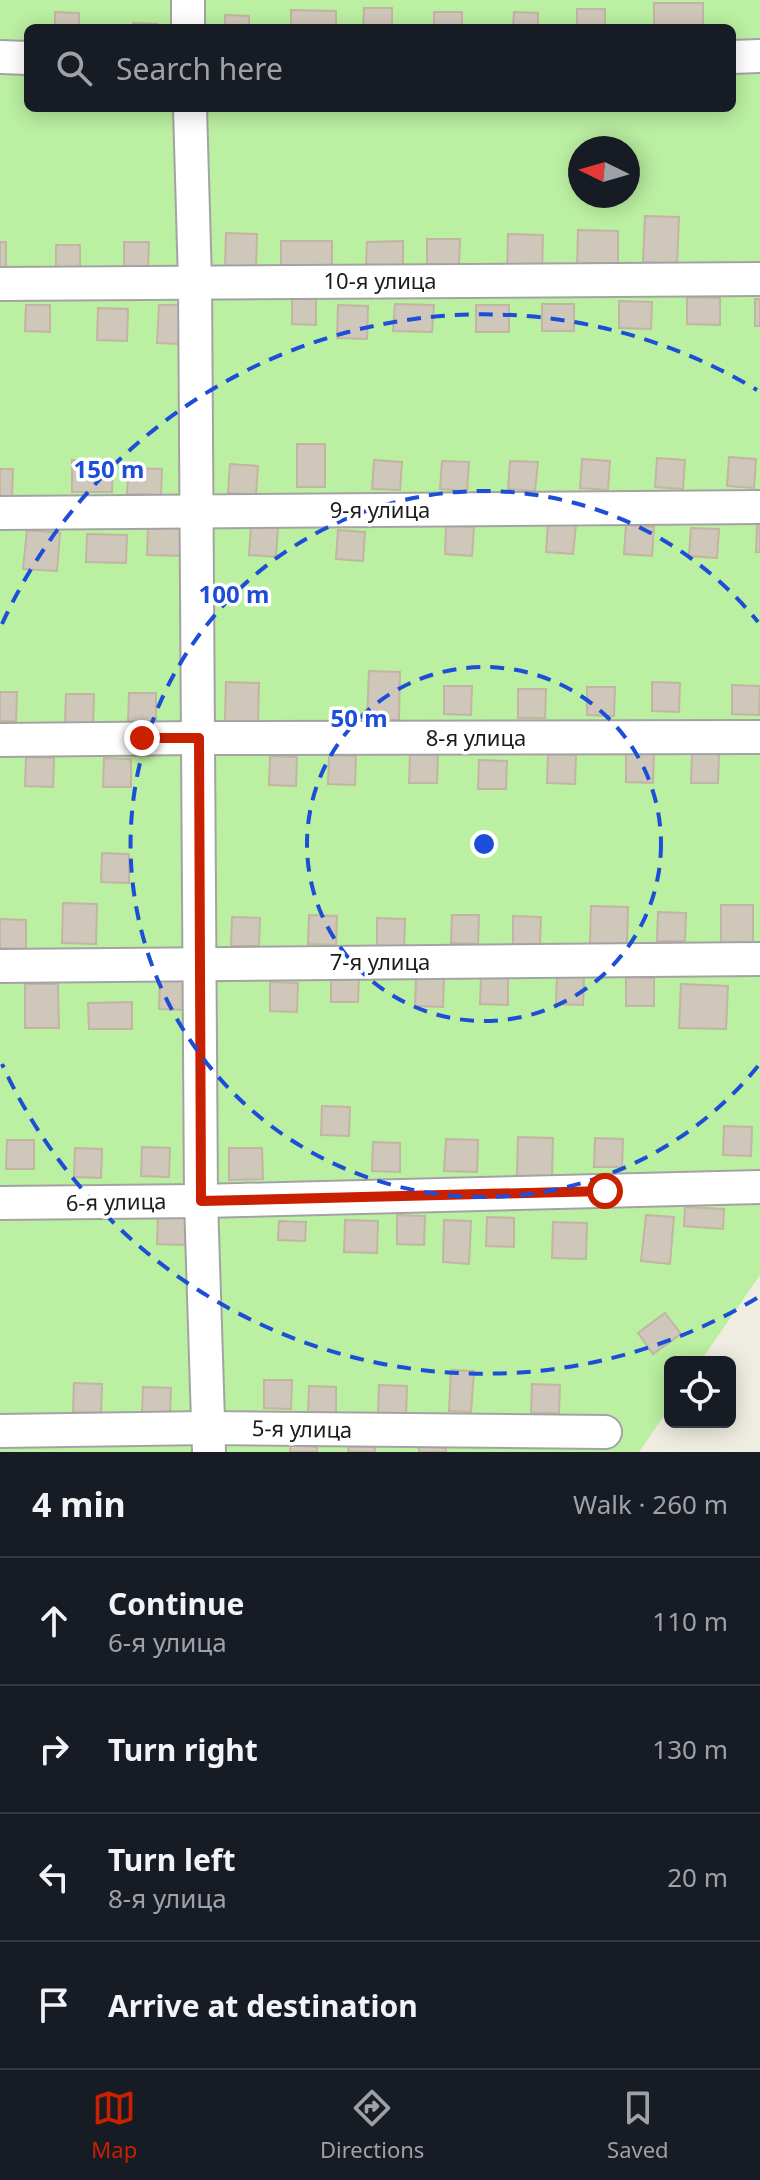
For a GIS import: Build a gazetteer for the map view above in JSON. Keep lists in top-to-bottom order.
{
  "streets": {
    "street": [
      "10-я улица",
      "9-я улица",
      "8-я улица",
      "7-я улица",
      "6-я улица",
      "5-я улица"
    ]
  },
  "north": "left",
  "page": {
    "search": "Search here",
    "heading": ["4 min", "Walk · 260 m"],
    "list": [
      ["Continue", "6-я улица", "110 m"],
      ["Turn right", "130 m"],
      ["Turn left", "8-я улица", "20 m"],
      "Arrive at destination"
    ],
    "nav": ["Map", "Directions", "Saved"]
  },
  "rings": ["150 m", "100 m", "50 m"]
}
